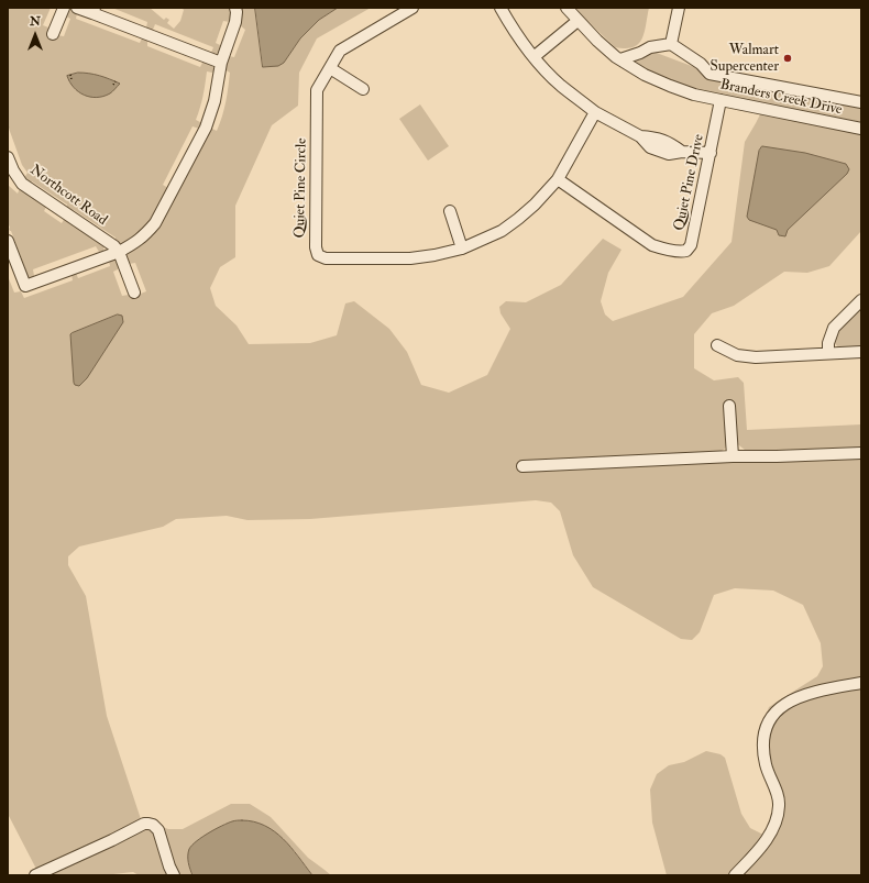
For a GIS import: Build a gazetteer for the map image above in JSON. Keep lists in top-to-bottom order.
{
  "streets": {
    "street": [
      "Branders Creek Drive",
      "Quiet Pine Drive",
      "Quiet Pine Circle",
      "Northcott Road"
    ]
  },
  "crossings": [
    ["Branders Creek Drive", "Quiet Pine Drive"],
    ["Quiet Pine Drive", "Quiet Pine Circle"]
  ],
  "places": ["Walmart Supercenter"],
  "north": "top"
}
